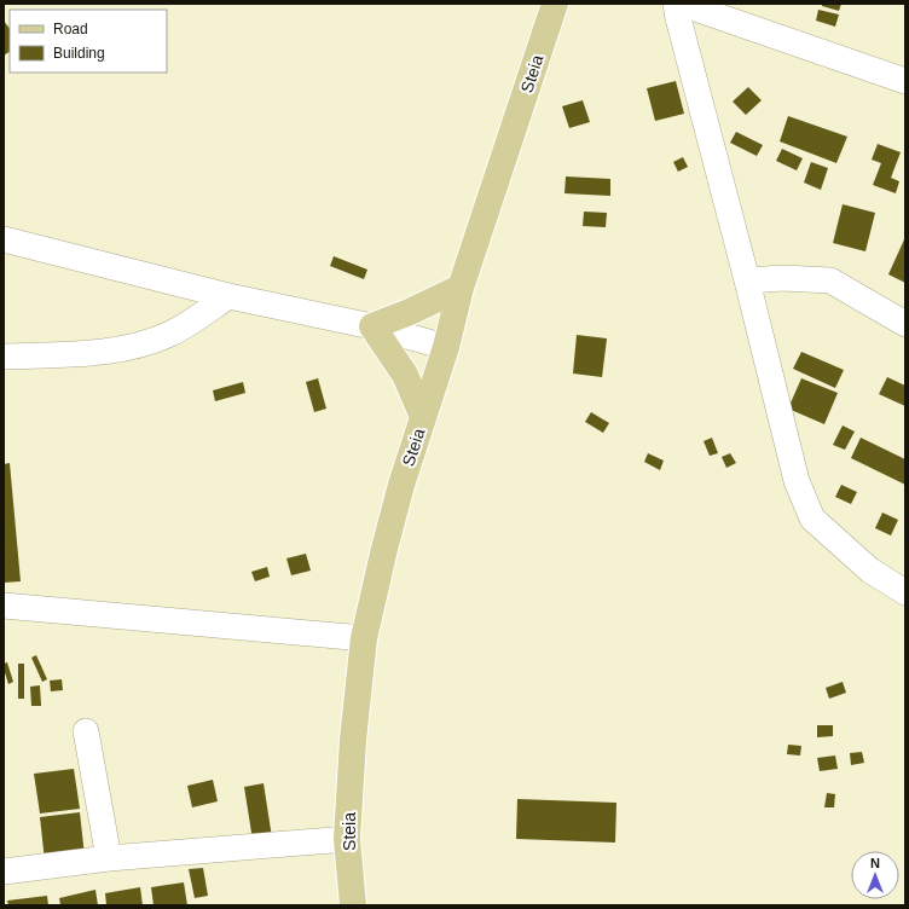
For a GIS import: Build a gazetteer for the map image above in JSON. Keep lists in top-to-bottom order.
{
  "streets": {
    "main road": ["Steia"]
  },
  "legend": ["Road", "Building"],
  "north": "top"
}
